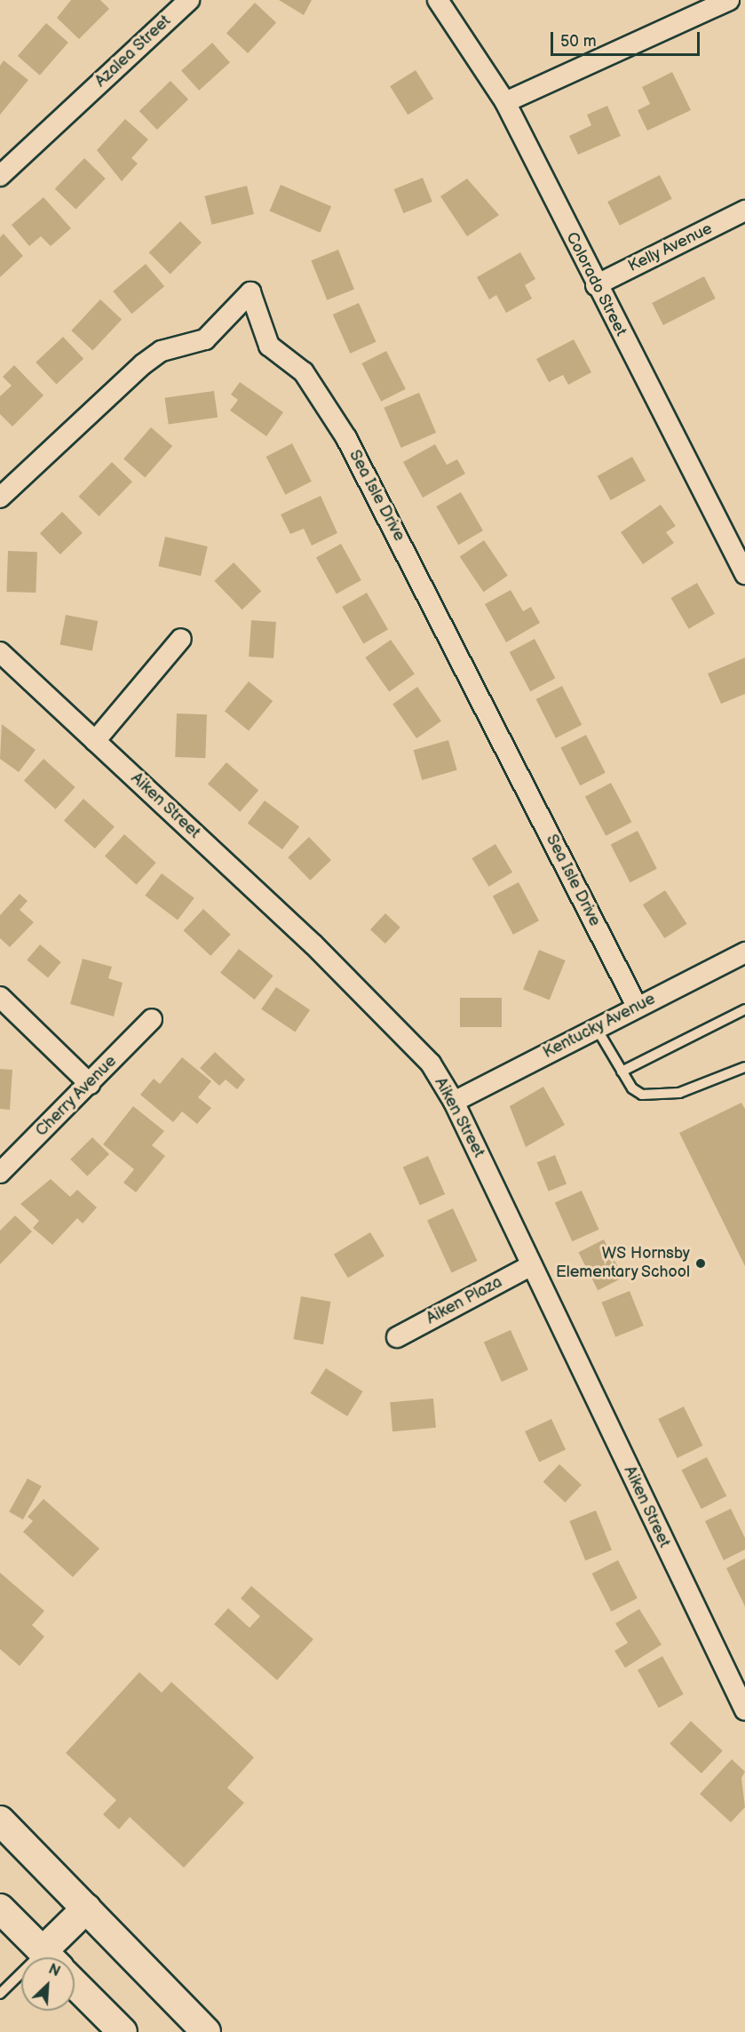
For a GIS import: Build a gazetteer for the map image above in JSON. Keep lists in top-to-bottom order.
{
  "streets": {
    "street": [
      "Azalea Street",
      "Kelly Avenue",
      "Colorado Street",
      "Sea Isle Drive",
      "Aiken Street",
      "Kentucky Avenue",
      "Cherry Avenue",
      "Aiken Plaza"
    ]
  },
  "crossings": [
    ["Kelly Avenue", "Colorado Street"],
    ["Sea Isle Drive", "Kentucky Avenue"],
    ["Aiken Street", "Kentucky Avenue"],
    ["Aiken Street", "Aiken Plaza"]
  ],
  "places": ["WS Hornsby Elementary School"],
  "scale_bar": "50 m",
  "north": "top right"
}
